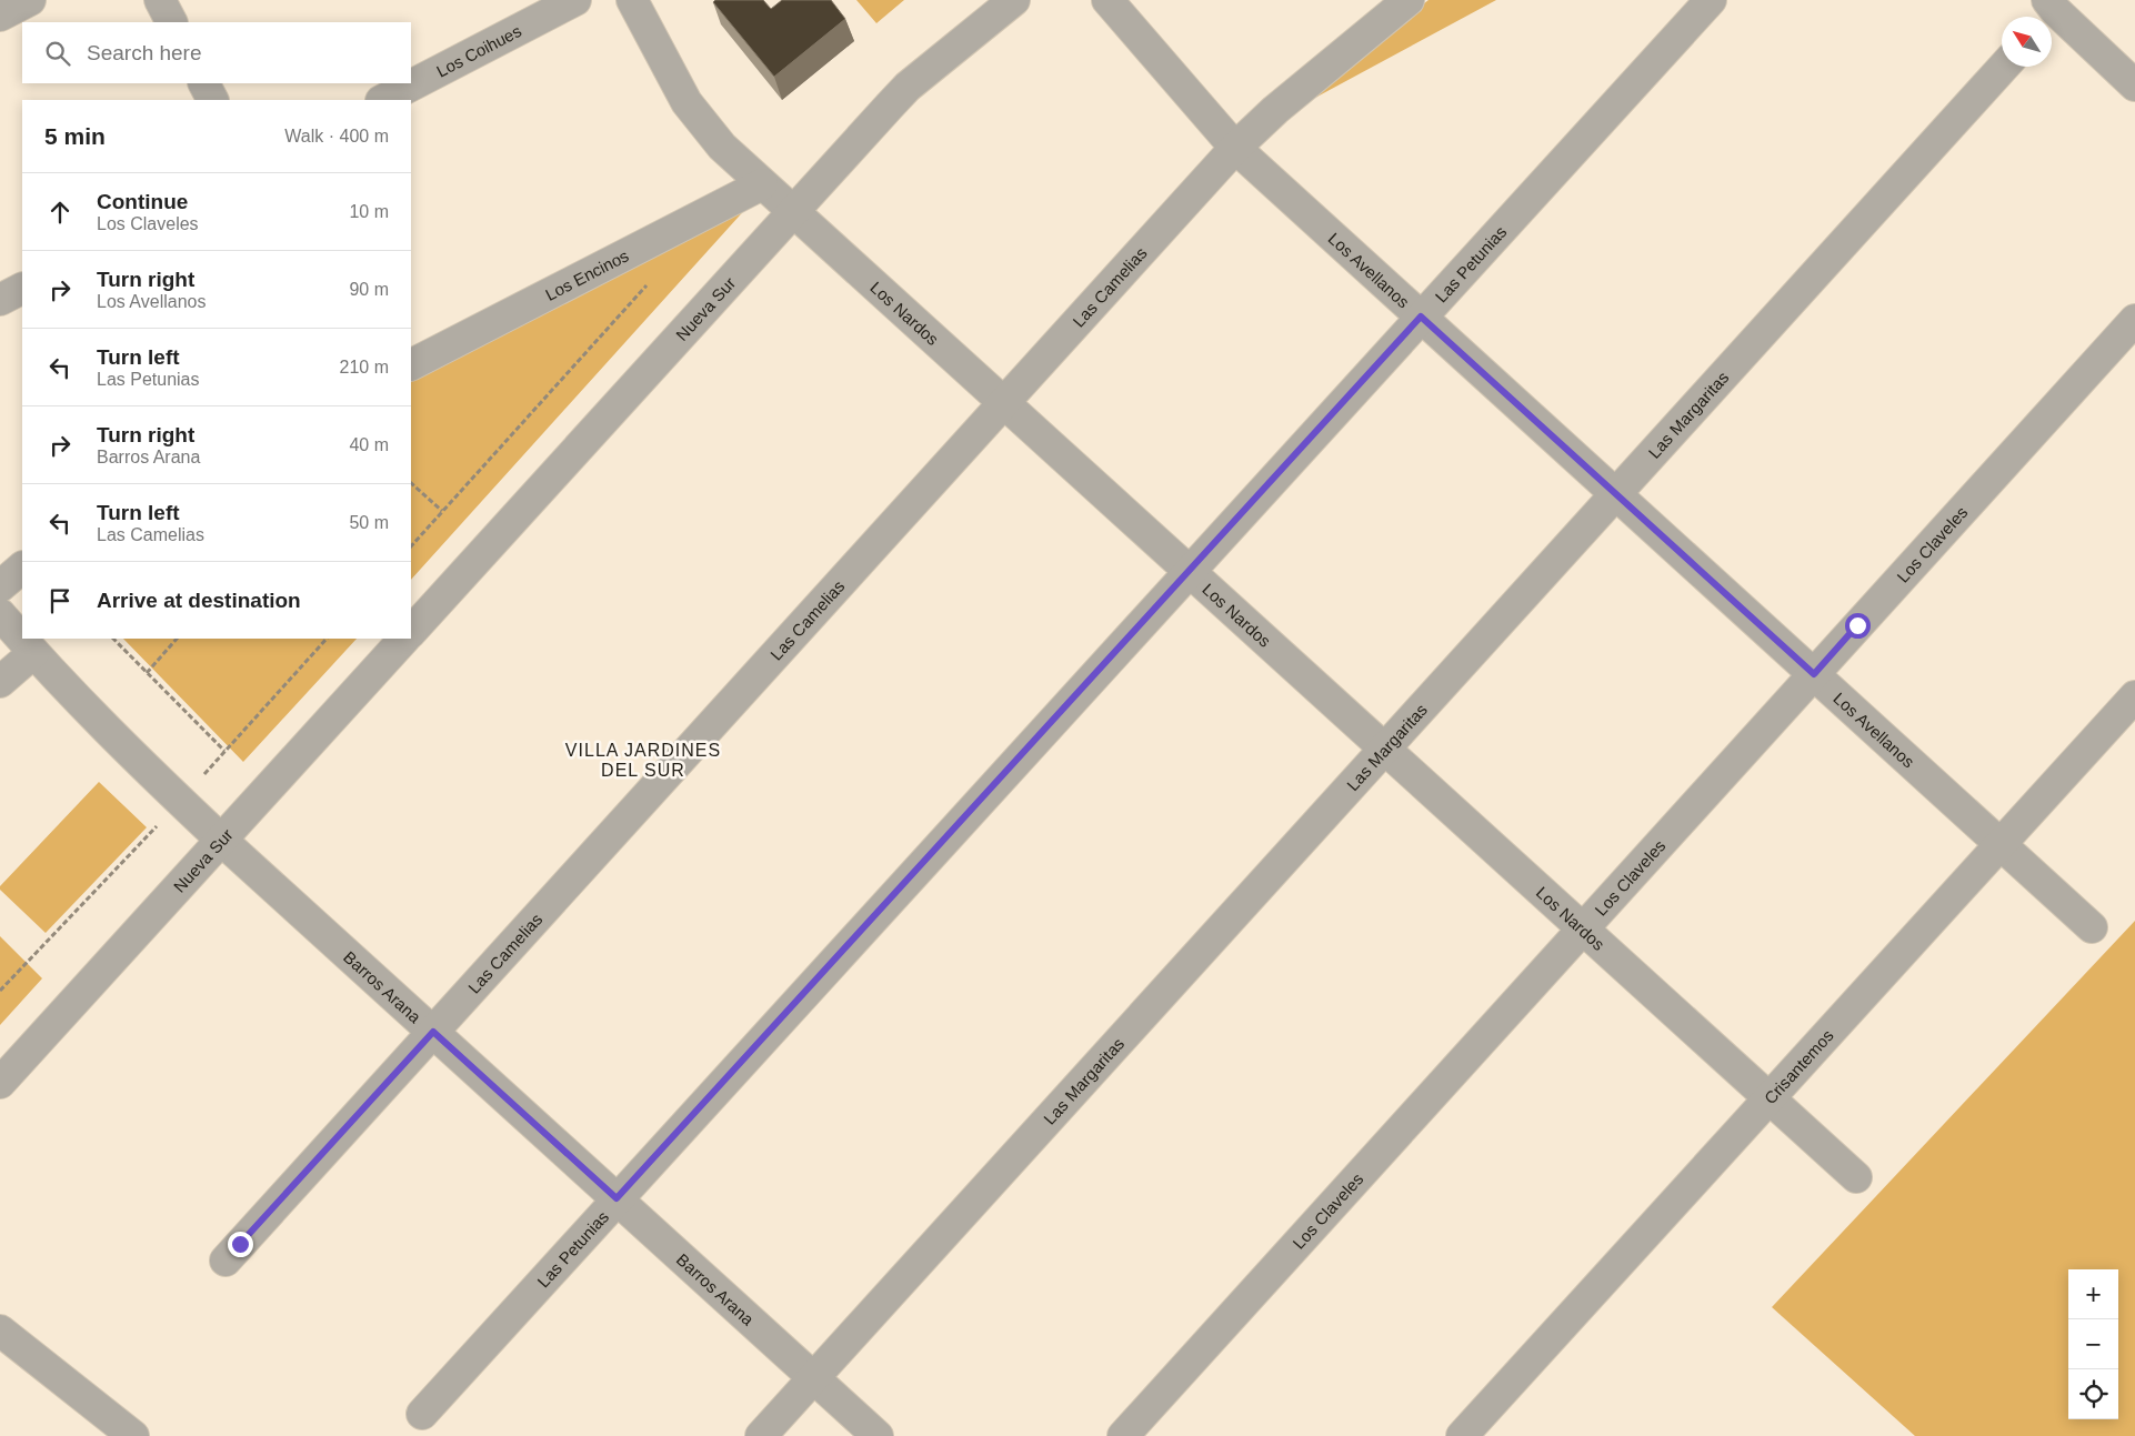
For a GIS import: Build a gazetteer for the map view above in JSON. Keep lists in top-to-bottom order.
{
  "streets": {
    "street": [
      "Los Coihues",
      "Las Petunias",
      "Los Avellanos",
      "Los Encinos",
      "Las Camelias",
      "Nueva Sur",
      "Los Nardos",
      "Las Margaritas",
      "Los Claveles",
      "Barros Arana",
      "Crisantemos"
    ]
  },
  "crossings": [
    ["Las Petunias", "Los Avellanos"],
    ["Las Petunias", "Los Nardos"],
    ["Las Petunias", "Barros Arana"],
    ["Los Avellanos", "Las Camelias"],
    ["Los Avellanos", "Las Margaritas"],
    ["Los Avellanos", "Los Claveles"],
    ["Los Avellanos", "Crisantemos"],
    ["Los Encinos", "Los Nardos"],
    ["Las Camelias", "Los Nardos"],
    ["Las Camelias", "Barros Arana"],
    ["Nueva Sur", "Los Nardos"],
    ["Nueva Sur", "Barros Arana"],
    ["Los Nardos", "Las Margaritas"],
    ["Los Nardos", "Los Claveles"],
    ["Los Nardos", "Crisantemos"],
    ["Las Margaritas", "Barros Arana"]
  ],
  "districts": ["VILLA JARDINES DEL SUR"],
  "north": "top left",
  "page": {
    "search": "Search here",
    "heading": ["5 min", "Walk · 400 m"],
    "list": [
      ["Continue", "Los Claveles", "10 m"],
      ["Turn right", "Los Avellanos", "90 m"],
      ["Turn left", "Las Petunias", "210 m"],
      ["Turn right", "Barros Arana", "40 m"],
      ["Turn left", "Las Camelias", "50 m"],
      "Arrive at destination"
    ],
    "map_buttons": ["+", "−"]
  }
}
